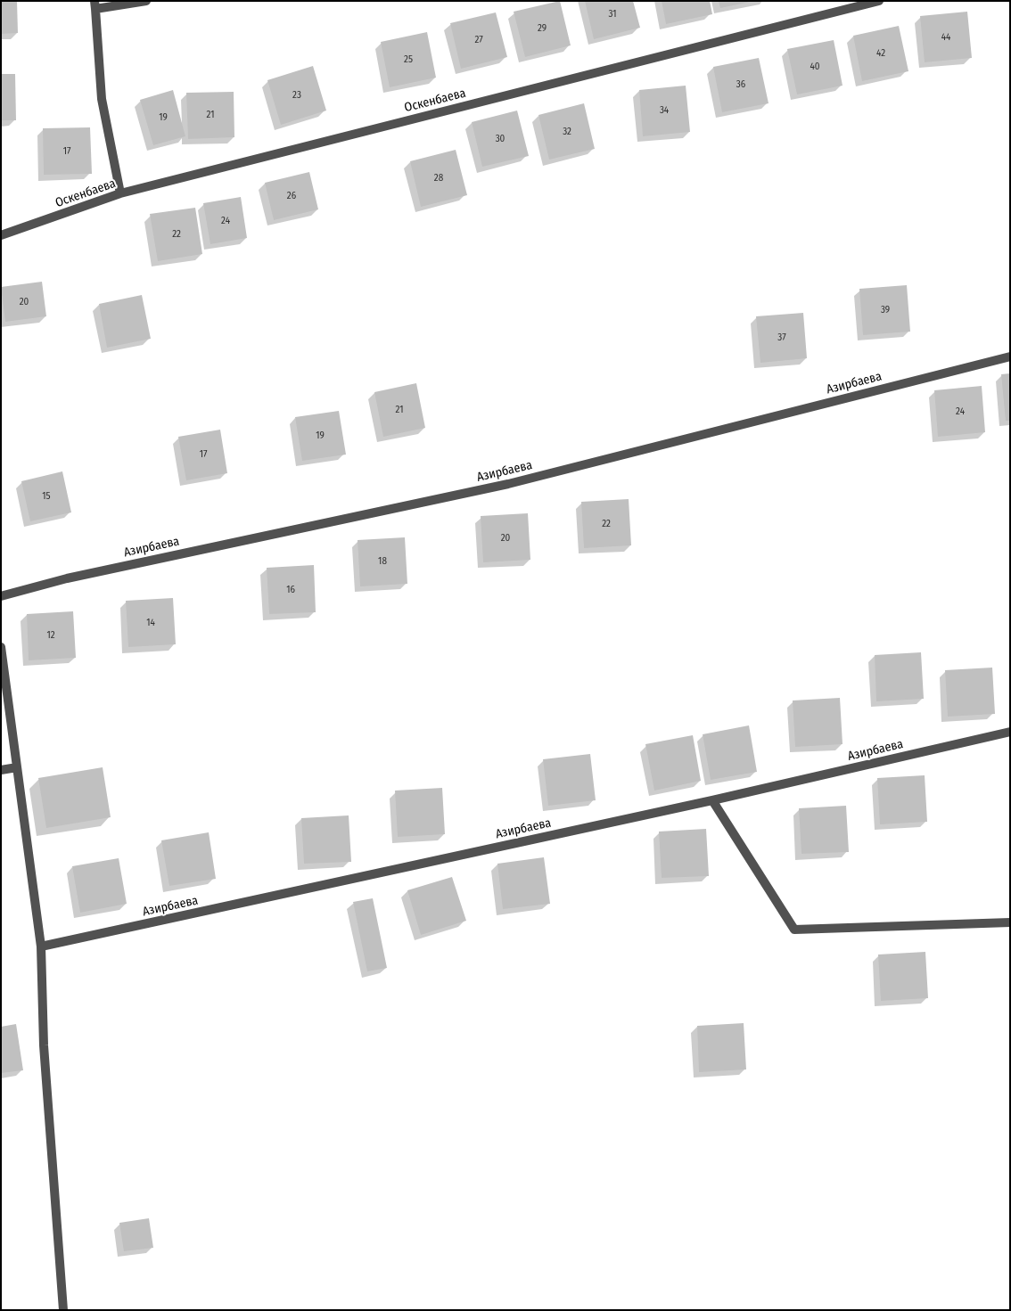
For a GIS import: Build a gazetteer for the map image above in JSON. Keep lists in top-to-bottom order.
{
  "streets": {
    "street": ["Оскенбаева", "Азирбаева"]
  },
  "house_numbers": [
    "31",
    "29",
    "44",
    "27",
    "42",
    "25",
    "40",
    "36",
    "23",
    "34",
    "21",
    "19",
    "32",
    "30",
    "17",
    "28",
    "26",
    "24",
    "22",
    "20",
    "39",
    "37",
    "21",
    "24",
    "19",
    "17",
    "15",
    "22",
    "20",
    "18",
    "16",
    "14",
    "12"
  ]
}
